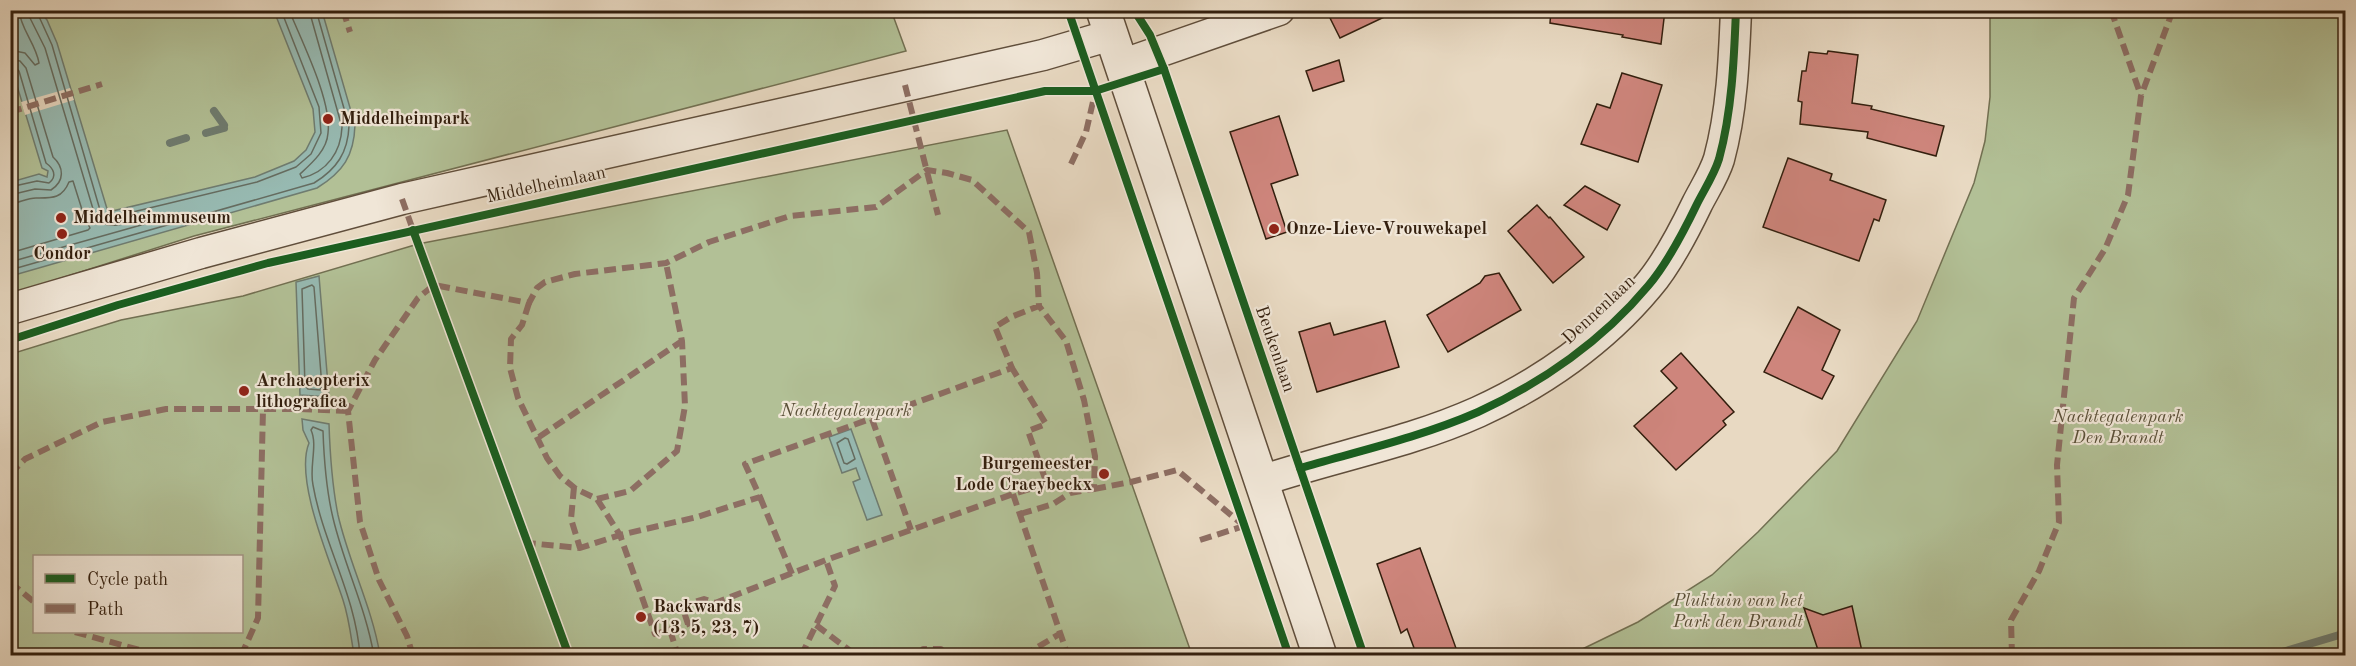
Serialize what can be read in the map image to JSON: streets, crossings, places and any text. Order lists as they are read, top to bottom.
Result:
{
  "streets": {
    "street": ["Middelheimlaan", "Dennenlaan"],
    "cycle path": ["Beukenlaan"]
  },
  "parks": ["Nachtegalenpark", "Nachtegalenpark Den Brandt", "Pluktuin van het Park den Brandt"],
  "places": [
    "Middelheimpark",
    "Middelheimmuseum",
    "Onze-Lieve-Vrouwekapel",
    "Condor",
    "Archaeopterix lithografica",
    "Burgemeester Lode Craeybeckx",
    "Backwards (13, 5, 23, 7)"
  ],
  "legend": ["Cycle path", "Path"]
}
